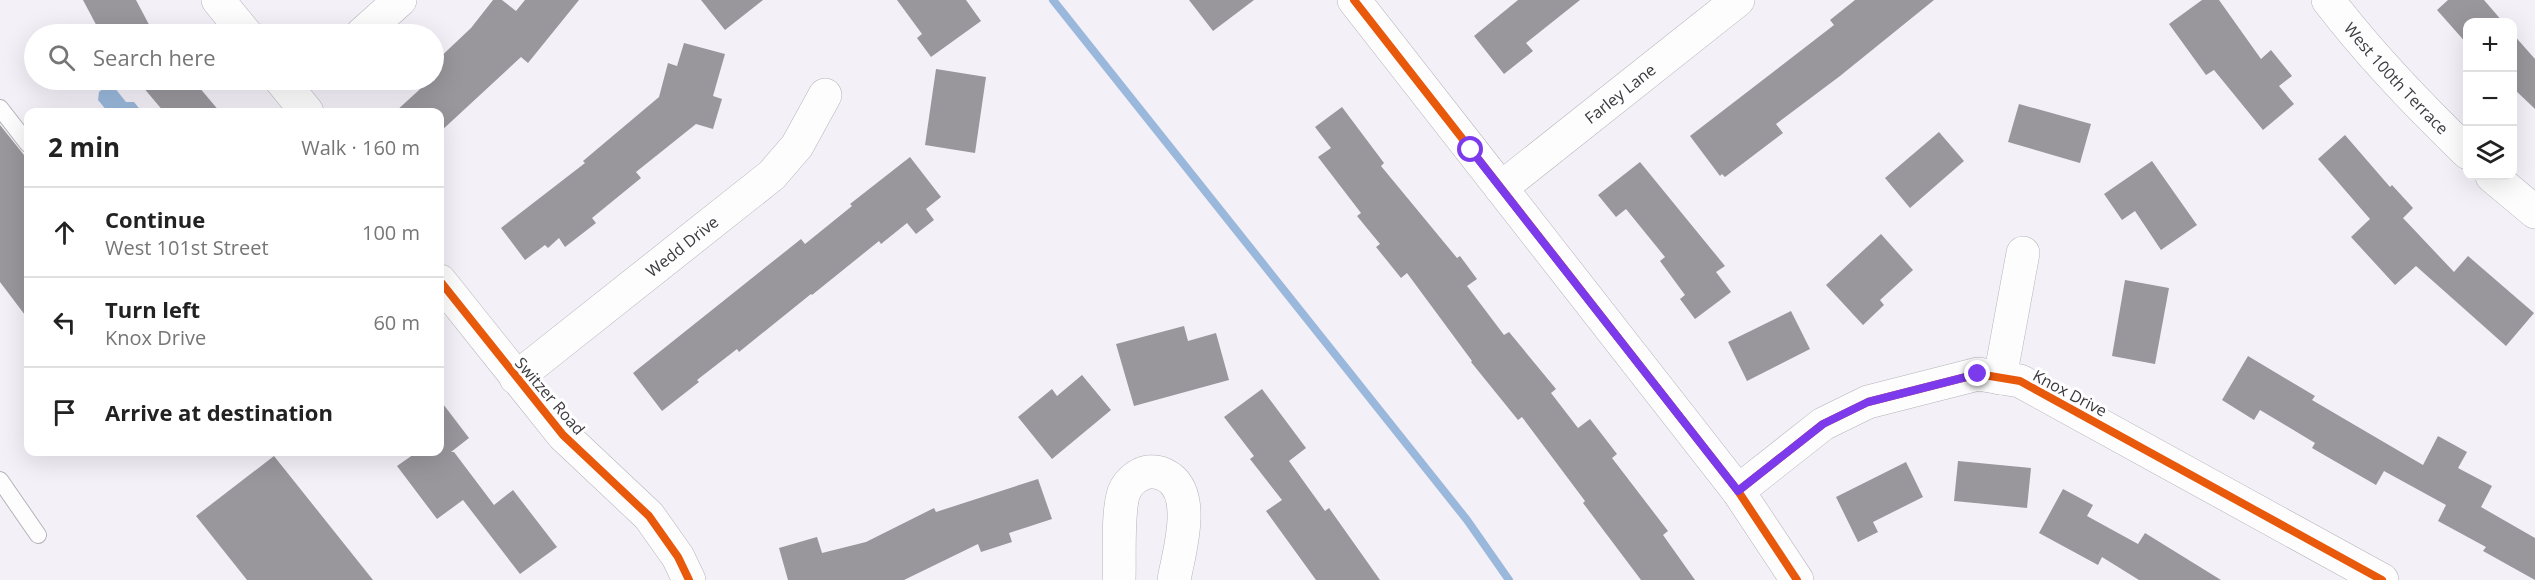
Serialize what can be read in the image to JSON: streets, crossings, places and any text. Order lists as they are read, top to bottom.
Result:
{
  "streets": {
    "street": [
      "West 100th Terrace",
      "Farley Lane",
      "Wedd Drive",
      "Knox Drive",
      "Switzer Road"
    ]
  },
  "crossings": [
    ["Wedd Drive", "Switzer Road"]
  ],
  "page": {
    "map_buttons": ["+", "−"],
    "search": "Search here",
    "heading": ["2 min", "Walk · 160 m"],
    "list": [
      ["Continue", "West 101st Street", "100 m"],
      ["Turn left", "Knox Drive", "60 m"],
      "Arrive at destination"
    ]
  }
}
